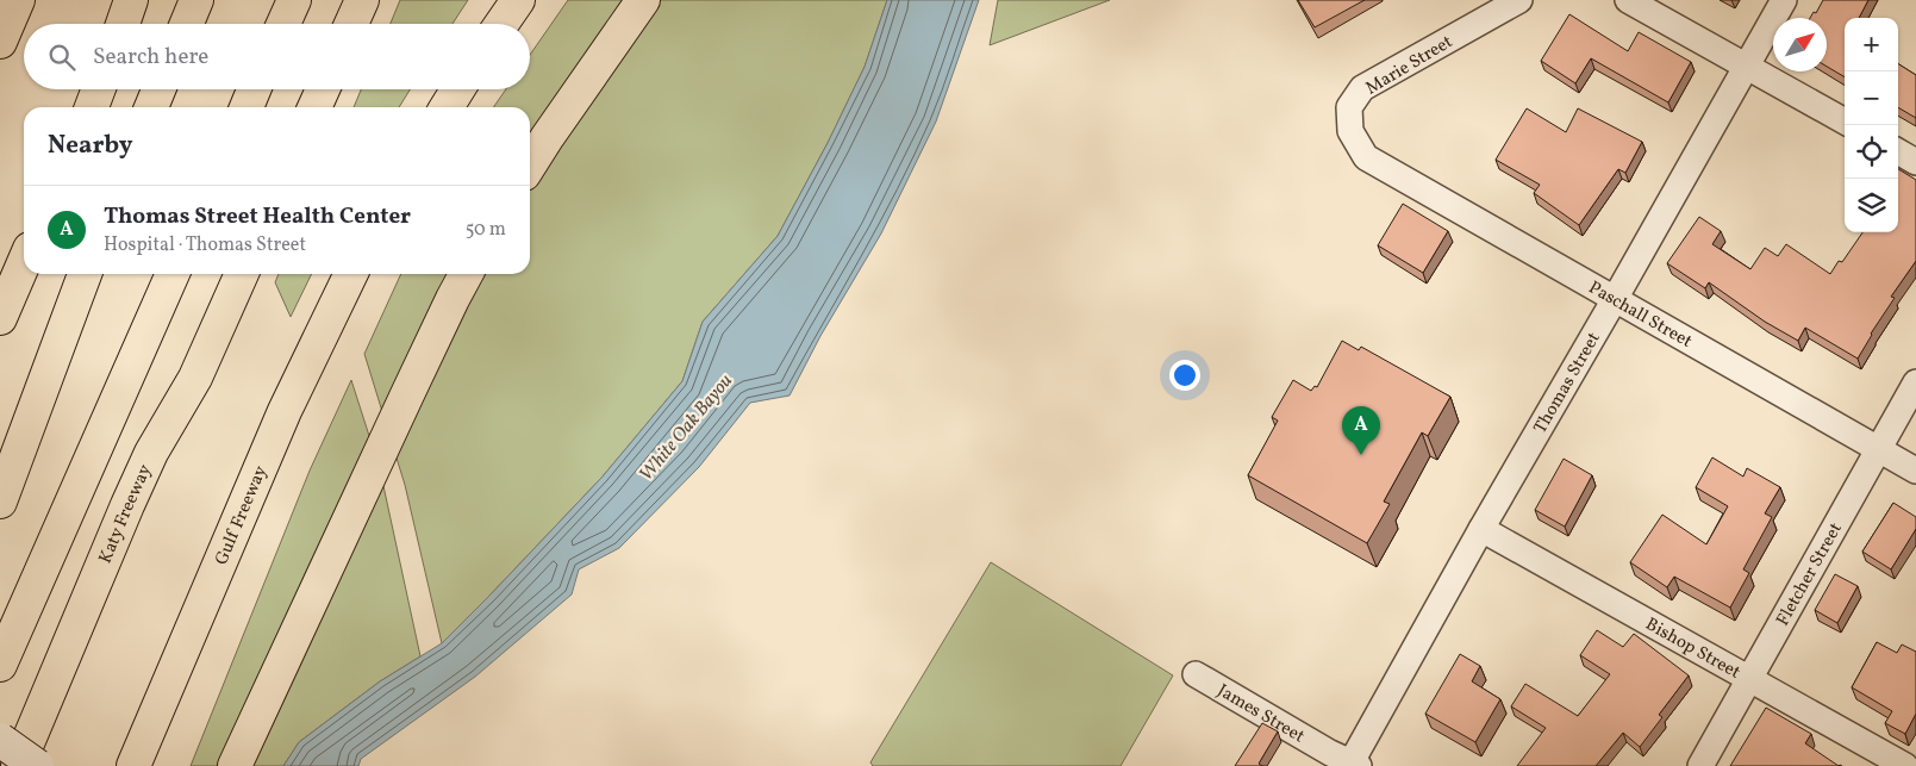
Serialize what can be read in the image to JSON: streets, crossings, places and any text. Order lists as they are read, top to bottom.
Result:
{
  "streets": {
    "highway": ["Katy Freeway", "Gulf Freeway"],
    "street": [
      "Marie Street",
      "Paschall Street",
      "Thomas Street",
      "Fletcher Street",
      "Bishop Street",
      "James Street"
    ]
  },
  "crossings": [
    ["Marie Street", "Paschall Street"],
    ["Paschall Street", "Thomas Street"],
    ["Paschall Street", "Fletcher Street"],
    ["Thomas Street", "Bishop Street"],
    ["Thomas Street", "James Street"],
    ["Fletcher Street", "Bishop Street"]
  ],
  "water": ["White Oak Bayou"],
  "north": "top right",
  "page": {
    "map_buttons": ["+", "−"],
    "search": "Search here",
    "heading": "Nearby",
    "list": [
      {
        "mark": "A",
        "name": "Thomas Street Health Center",
        "note": "Hospital · Thomas Street",
        "value": "50 m"
      }
    ],
    "pins": "A"
  }
}
